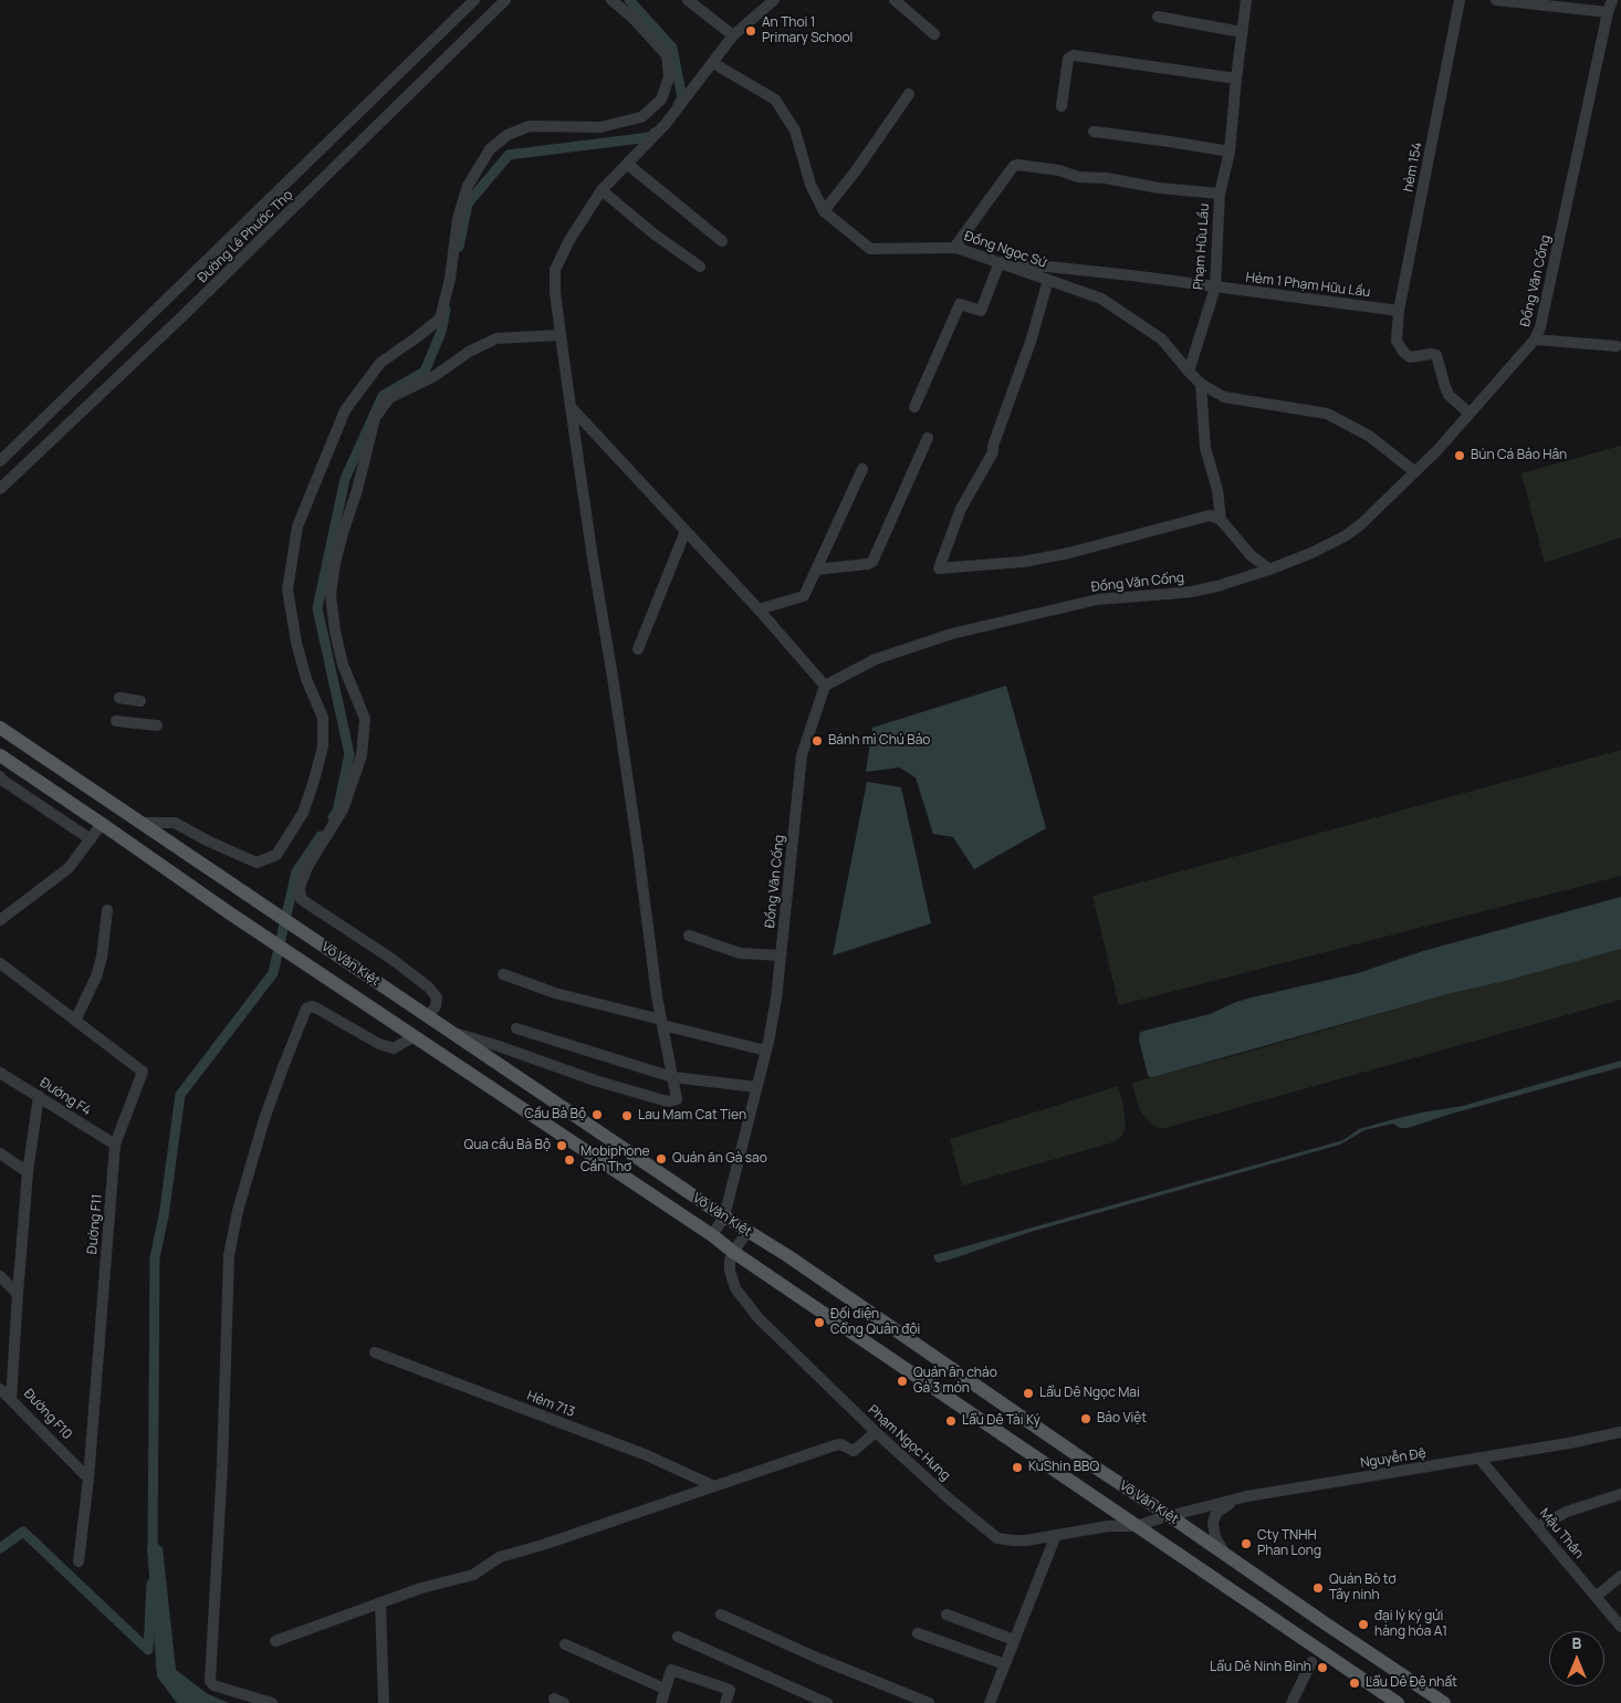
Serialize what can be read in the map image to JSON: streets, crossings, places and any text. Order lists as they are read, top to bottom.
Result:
{
  "streets": {
    "main road": ["Võ Văn Kiệt"],
    "street": [
      "hẻm 154",
      "Đường Lê Phước Thọ",
      "Phạm Hữu Lầu",
      "Đồng Ngọc Sứ",
      "Đồng Văn Cống",
      "Hẻm 1 Phạm Hữu Lầu",
      "Đường F4",
      "Đường F11",
      "Hẻm 713",
      "Đường F10",
      "Phạm Ngọc Hưng",
      "Nguyễn Đệ",
      "Mậu Thân"
    ]
  },
  "crossings": [
    ["hẻm 154", "Đồng Văn Cống"],
    ["hẻm 154", "Hẻm 1 Phạm Hữu Lầu"],
    ["Phạm Hữu Lầu", "Đồng Ngọc Sứ"],
    ["Phạm Hữu Lầu", "Hẻm 1 Phạm Hữu Lầu"],
    ["Đồng Ngọc Sứ", "Hẻm 1 Phạm Hữu Lầu"],
    ["Đồng Văn Cống", "Võ Văn Kiệt"],
    ["Võ Văn Kiệt", "Phạm Ngọc Hưng"],
    ["Võ Văn Kiệt", "Nguyễn Đệ"],
    ["Đường F4", "Đường F11"],
    ["Đường F4", "Đường F10"],
    ["Đường F11", "Đường F10"],
    ["Phạm Ngọc Hưng", "Nguyễn Đệ"],
    ["Nguyễn Đệ", "Mậu Thân"]
  ],
  "places": [
    "An Thoi 1 Primary School",
    "Bún Cá Bảo Hân",
    "Bánh mì Chú Bảo",
    "Cầu Bà Bộ",
    "Lau Mam Cat Tien",
    "Qua cầu Bà Bộ",
    "Quán ăn Gà sao",
    "Mobiphone Cần Thơ",
    "Đối diện Cổng Quân đội",
    "Quán ăn cháo Gà 3 món",
    "Lẩu Dê Ngọc Mai",
    "Bảo Việt",
    "Lẩu Dê Tài Ký",
    "KuShin BBQ",
    "Cty TNHH Phan Long",
    "Quán Bò tơ Tây ninh",
    "đại lý ký gửi hàng hóa A1",
    "Lẩu Dê Ninh Bình",
    "Lẩu Dê Đệ nhất"
  ],
  "north": "top"
}
